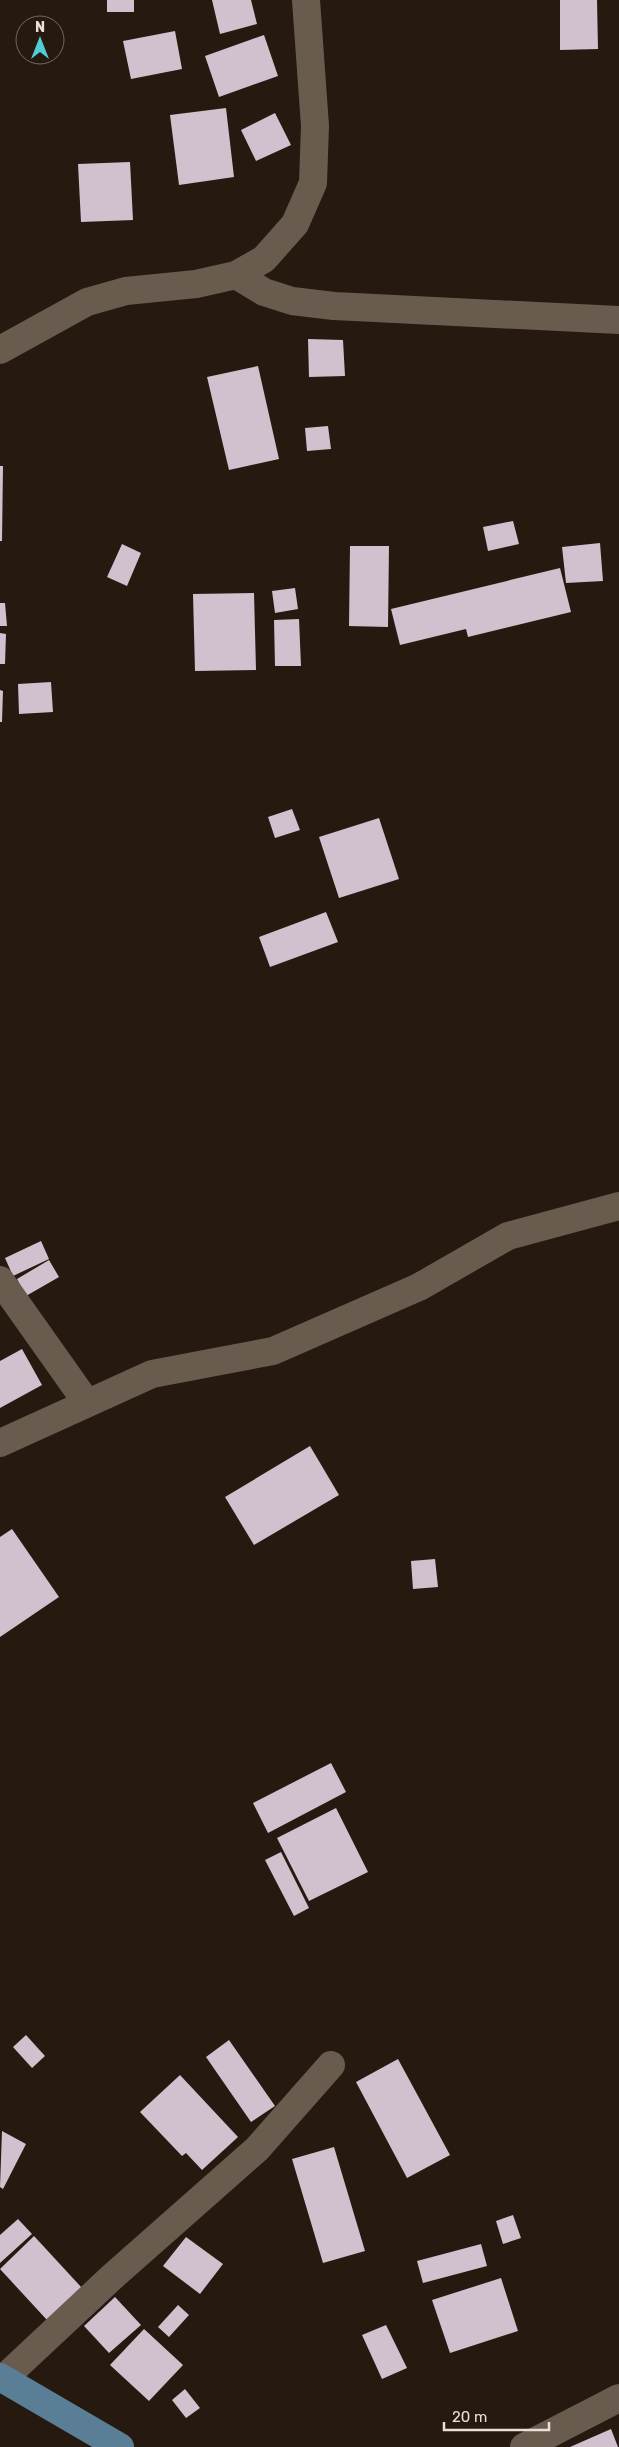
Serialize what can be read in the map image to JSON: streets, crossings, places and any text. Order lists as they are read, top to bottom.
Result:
{
  "scale_bar": "20 m",
  "north": "top"
}
